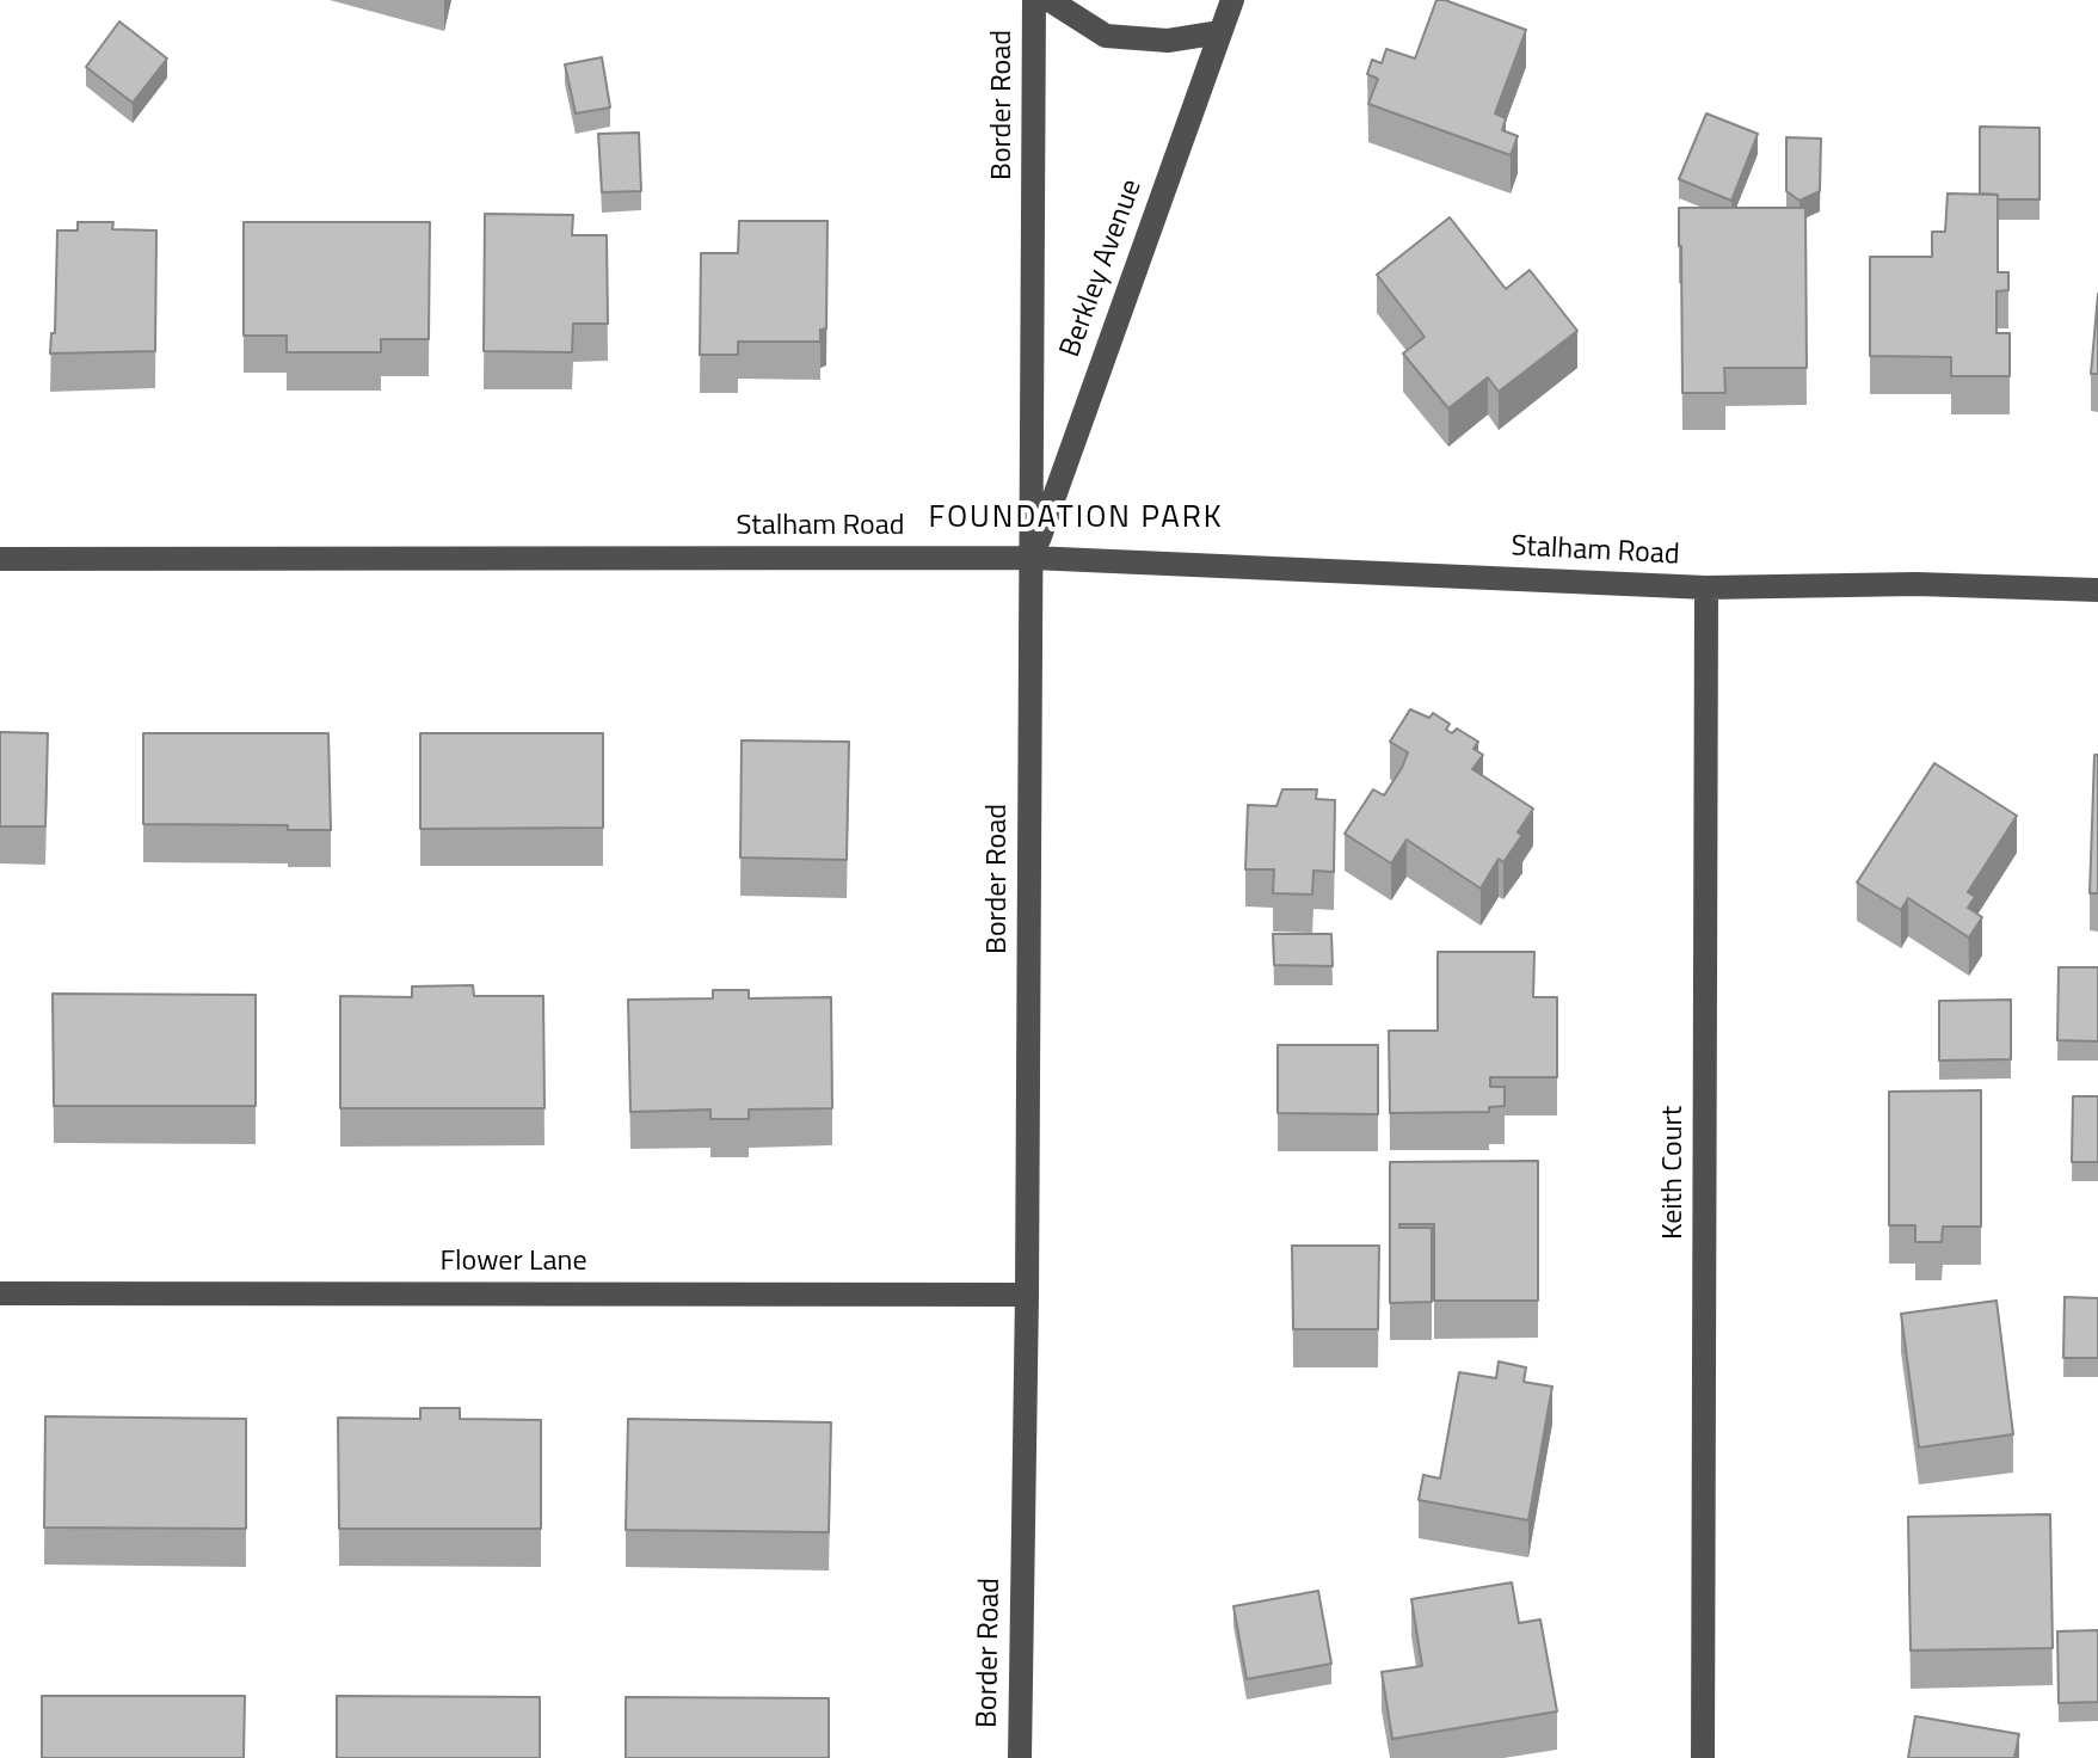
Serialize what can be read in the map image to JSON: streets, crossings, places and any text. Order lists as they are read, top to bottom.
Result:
{
  "streets": {
    "street": [
      "Border Road",
      "Berkley Avenue",
      "Stalham Road",
      "Keith Court",
      "Flower Lane"
    ]
  },
  "crossings": [
    ["Border Road", "Berkley Avenue"],
    ["Border Road", "Stalham Road"],
    ["Border Road", "Flower Lane"],
    ["Berkley Avenue", "Stalham Road"],
    ["Stalham Road", "Keith Court"]
  ],
  "districts": ["FOUNDATION PARK"]
}
